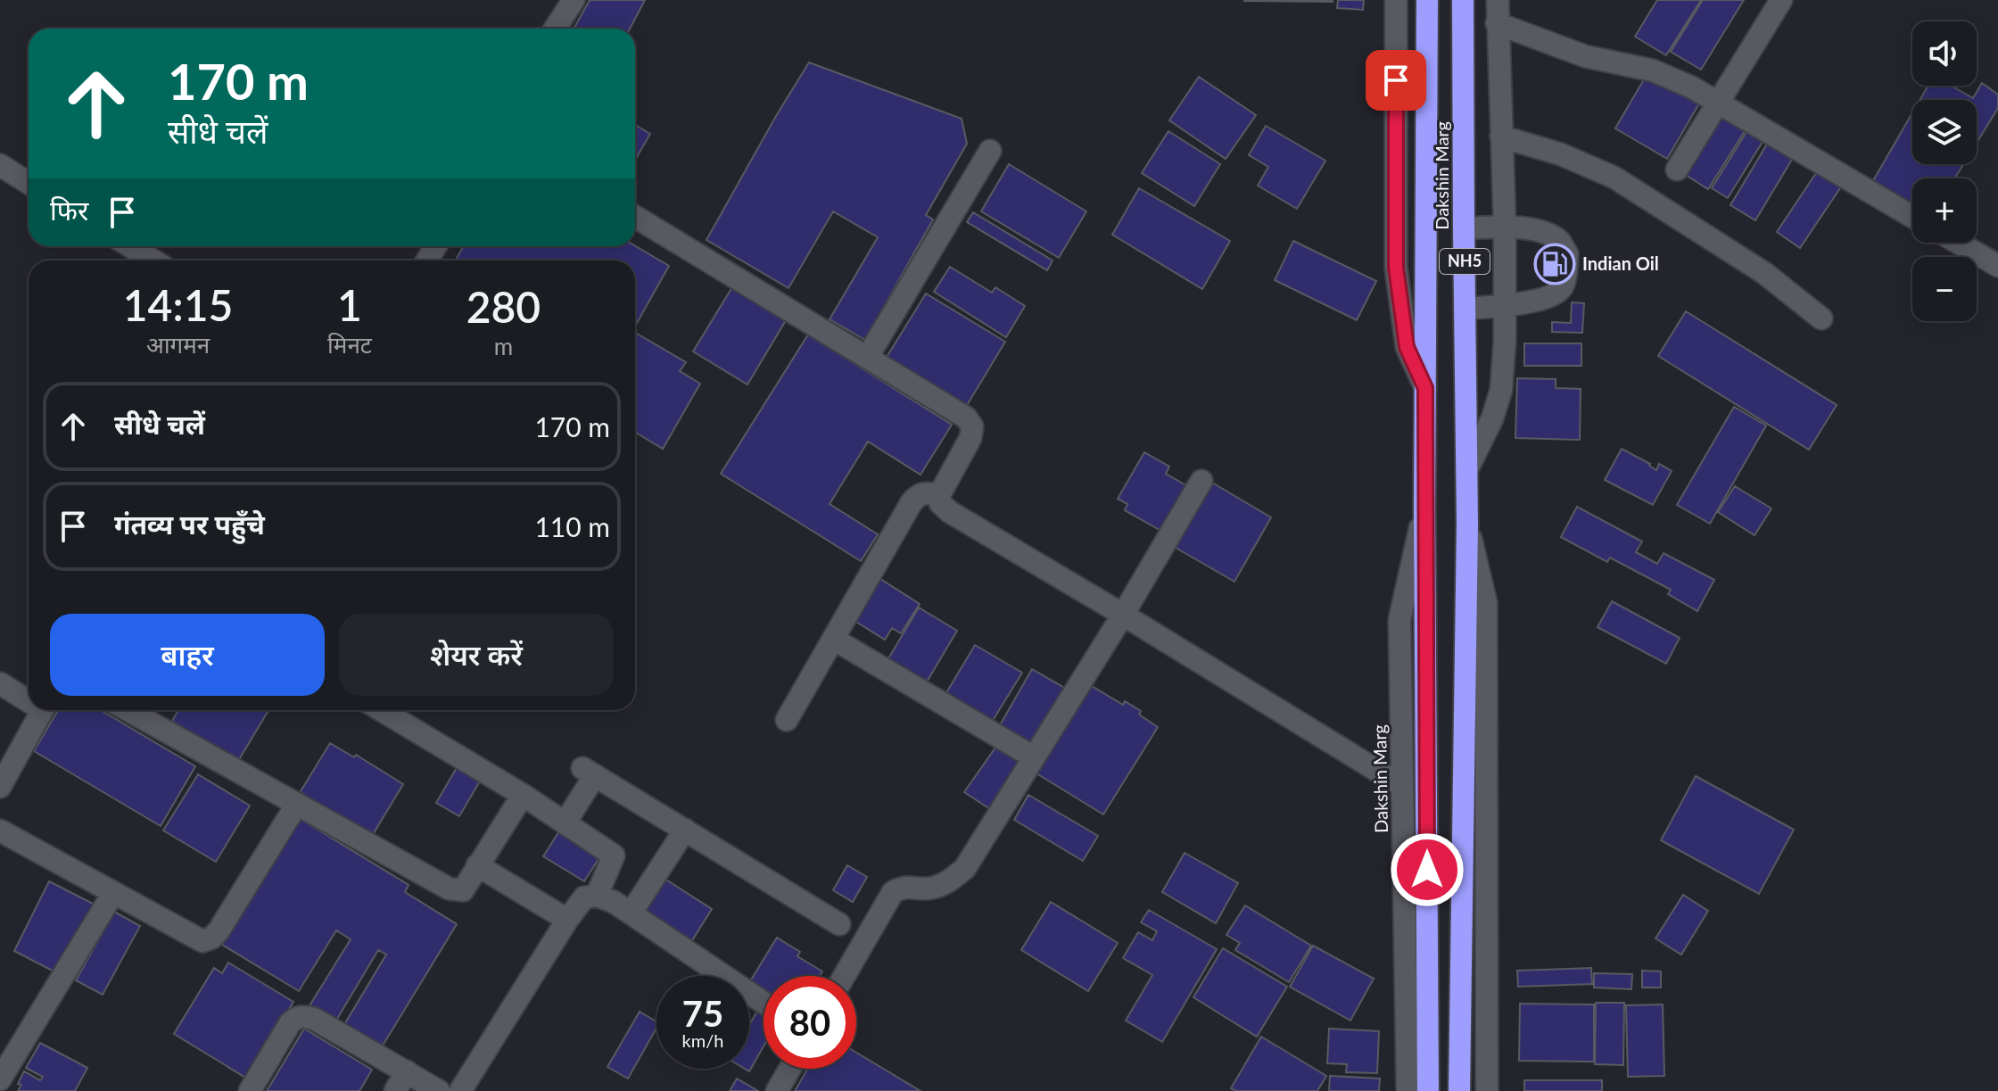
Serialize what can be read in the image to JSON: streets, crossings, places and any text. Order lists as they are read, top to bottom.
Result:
{
  "streets": {
    "highway": ["Dakshin Marg", "NH5"]
  },
  "places": {
    "fuel station": ["Indian Oil"]
  },
  "page": {
    "map_buttons": ["+", "−"],
    "turn": ["170 m", "सीधे चलें"],
    "then": "फिर",
    "eta": [
      "14:15",
      "आगमन",
      "1",
      "मिनट",
      "280",
      "m"
    ],
    "list": [
      {
        "name": "सीधे चलें",
        "value": "170 m"
      },
      {
        "name": "गंतव्य पर पहुँचे",
        "value": "110 m"
      }
    ],
    "buttons": ["बाहर", "शेयर करें"],
    "speed": "75 km/h",
    "limit": "80"
  }
}
